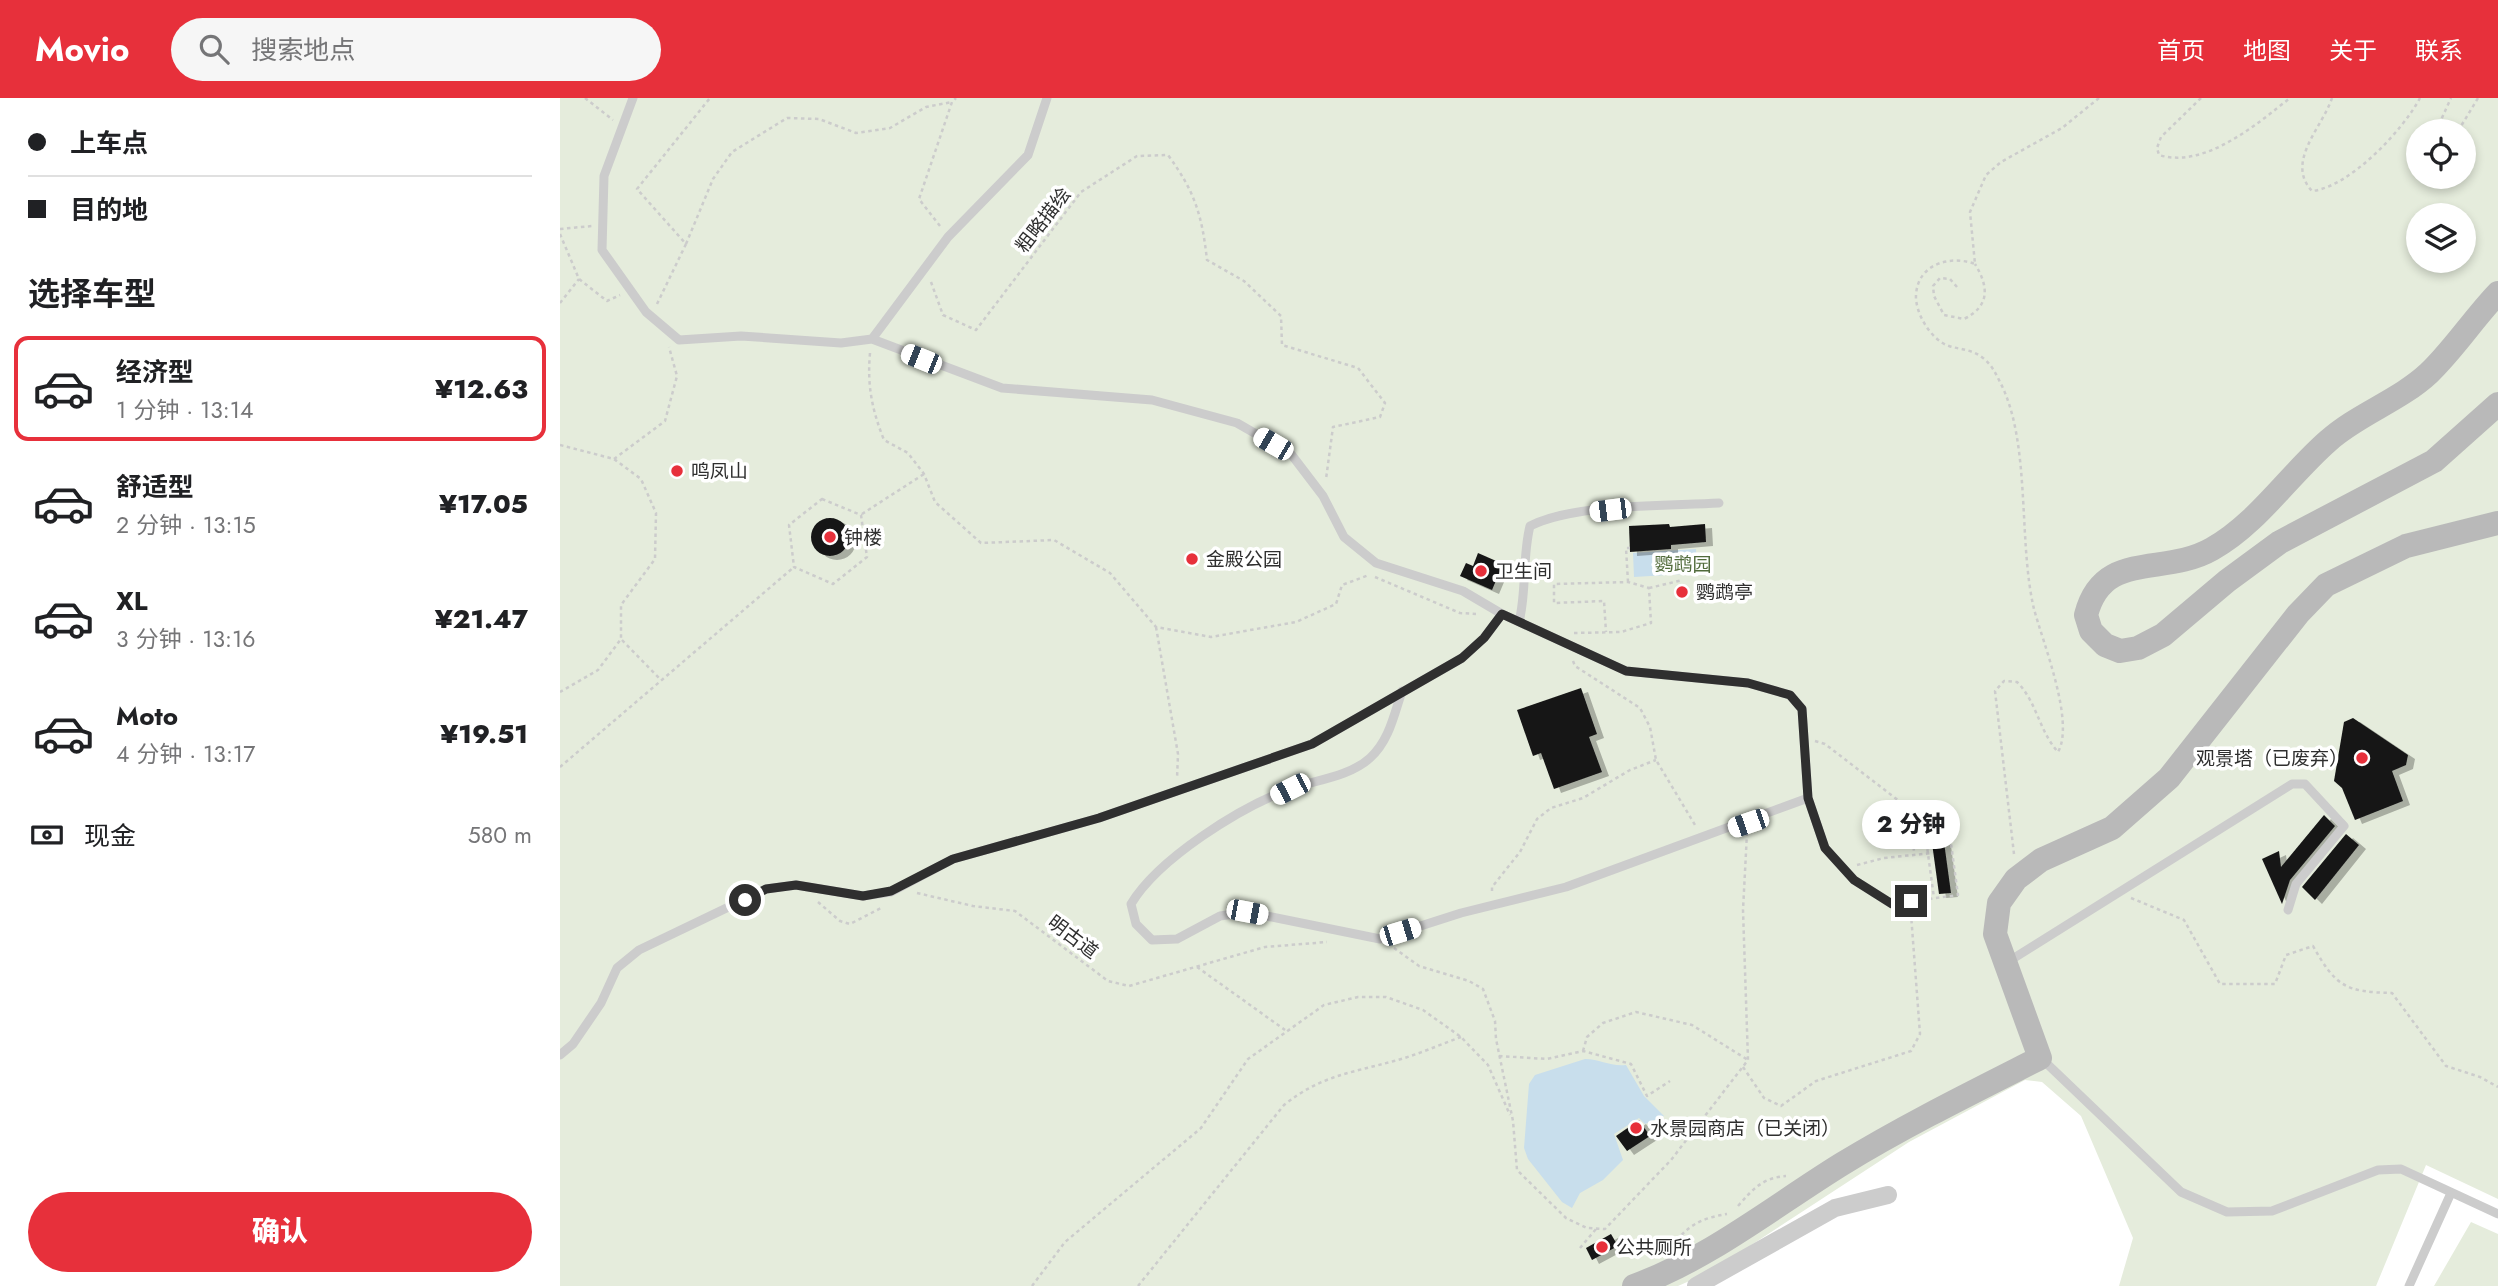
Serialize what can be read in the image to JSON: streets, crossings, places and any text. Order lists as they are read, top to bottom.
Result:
{
  "streets": {
    "path": ["粗略描绘", "明古道"]
  },
  "parks": ["鹦鹉园"],
  "places": [
    "鸣凤山",
    "钟楼",
    "金殿公园",
    "卫生间",
    "鹦鹉亭",
    "观景塔（已废弃）",
    "水景园商店（已关闭）",
    "公共厕所"
  ],
  "page": {
    "header": "Movio",
    "search": "搜索地点",
    "nav": [
      "首页",
      "地图",
      "关于",
      "联系"
    ],
    "banner": ["上车点", "目的地"],
    "heading": "选择车型",
    "list": [
      {
        "name": "经济型",
        "note": "1 分钟 · 13:14",
        "value": "¥12.63"
      },
      {
        "name": "舒适型",
        "note": "2 分钟 · 13:15",
        "value": "¥17.05"
      },
      {
        "name": "XL",
        "note": "3 分钟 · 13:16",
        "value": "¥21.47"
      },
      {
        "name": "Moto",
        "note": "4 分钟 · 13:17",
        "value": "¥19.51"
      }
    ],
    "pay": ["现金", "580 m"],
    "bubble": "2 分钟",
    "buttons": "确认"
  }
}
